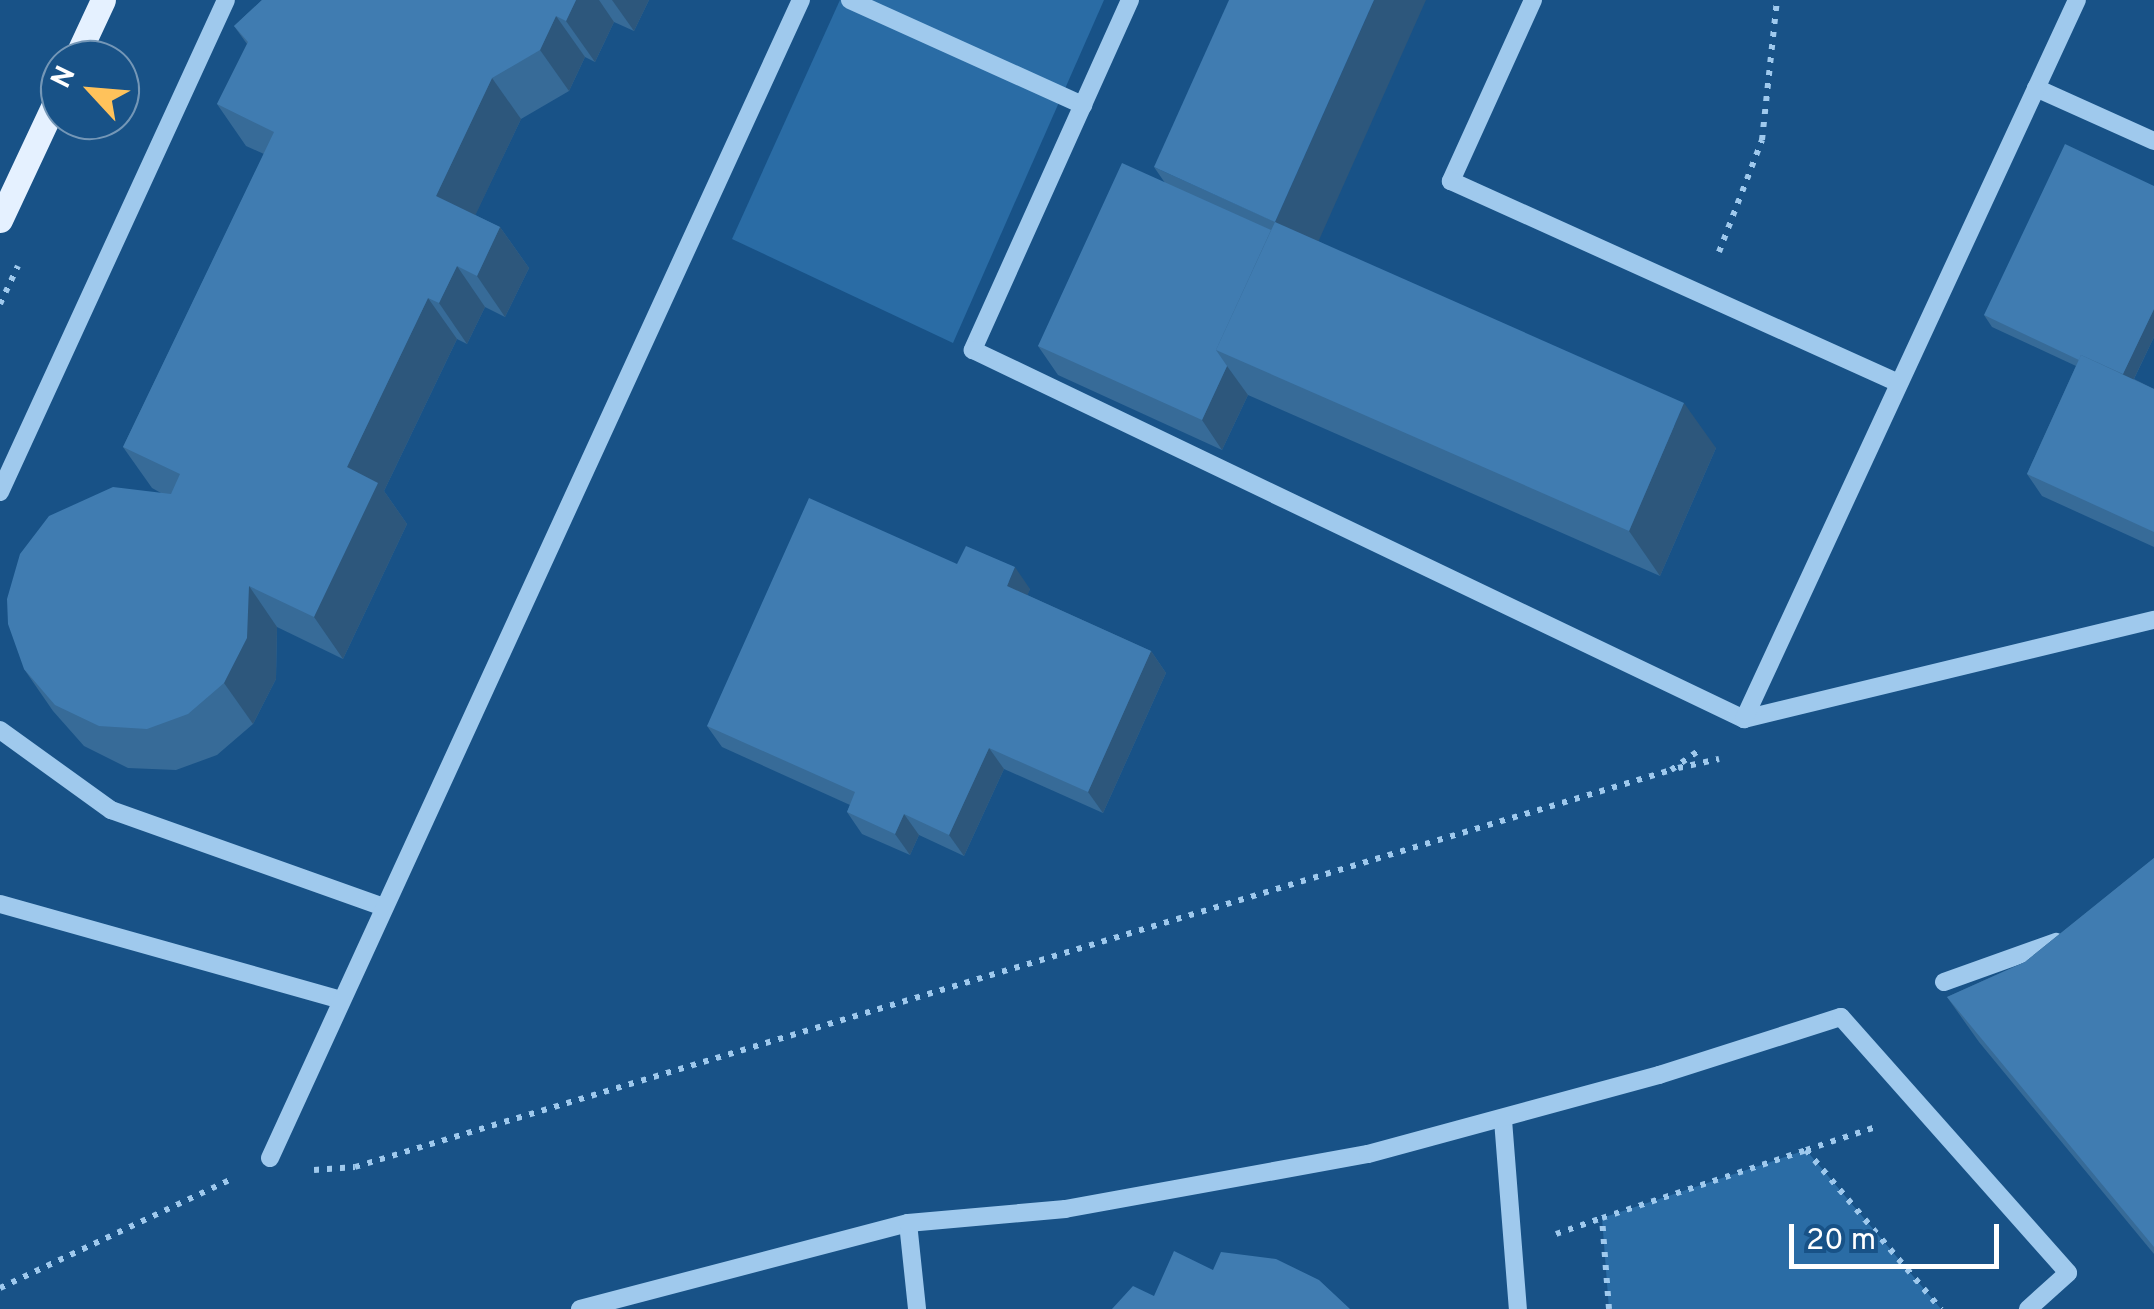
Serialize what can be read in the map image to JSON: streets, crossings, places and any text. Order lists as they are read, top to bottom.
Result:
{
  "scale_bar": "20 m",
  "north": "top left"
}
